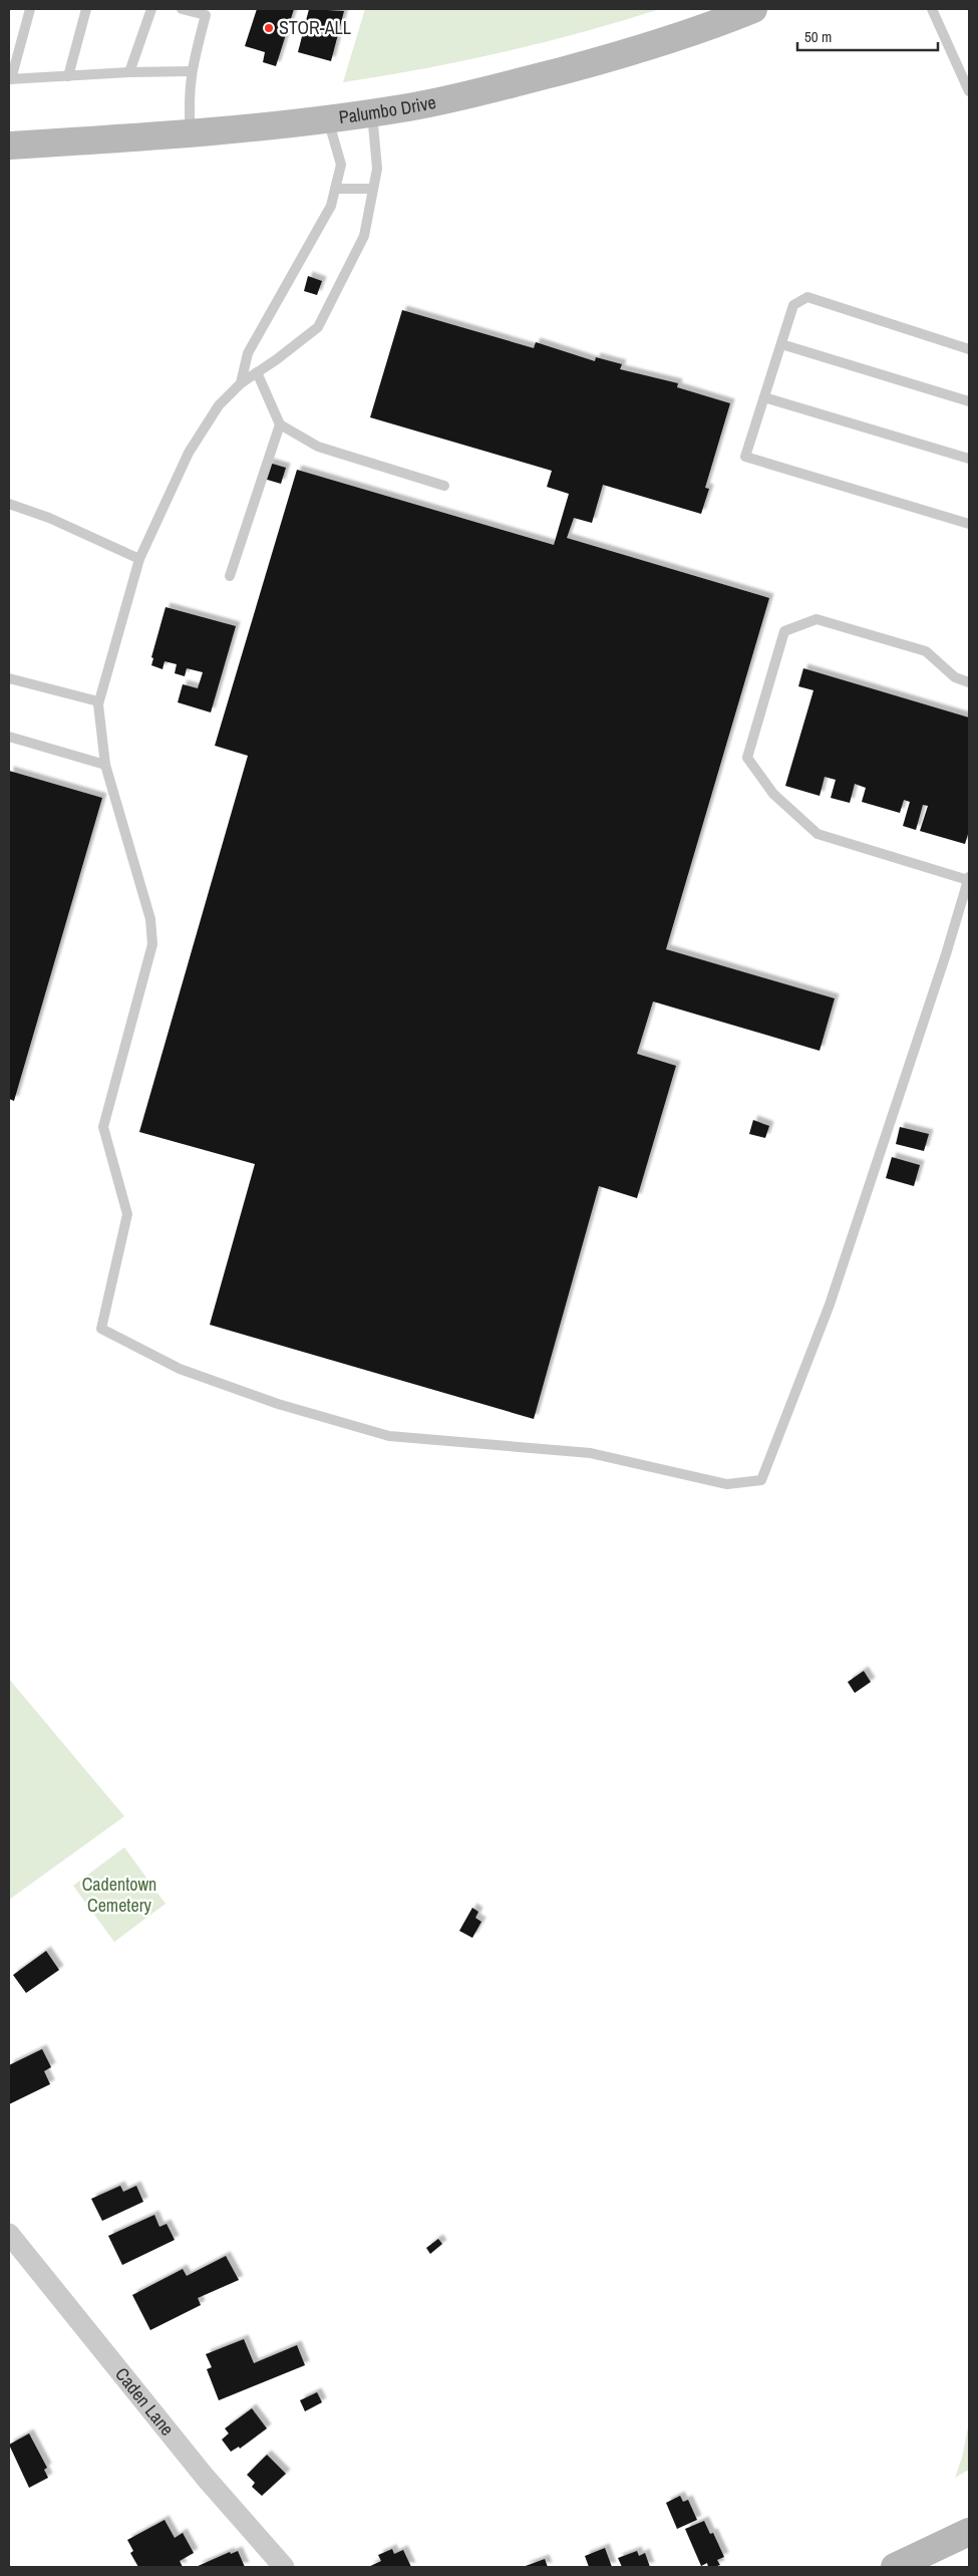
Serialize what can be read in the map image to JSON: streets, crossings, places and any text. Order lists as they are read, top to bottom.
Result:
{
  "streets": {
    "street": ["Palumbo Drive", "Caden Lane"]
  },
  "parks": ["Cadentown Cemetery"],
  "places": ["STOR-ALL"],
  "scale_bar": "50 m"
}
